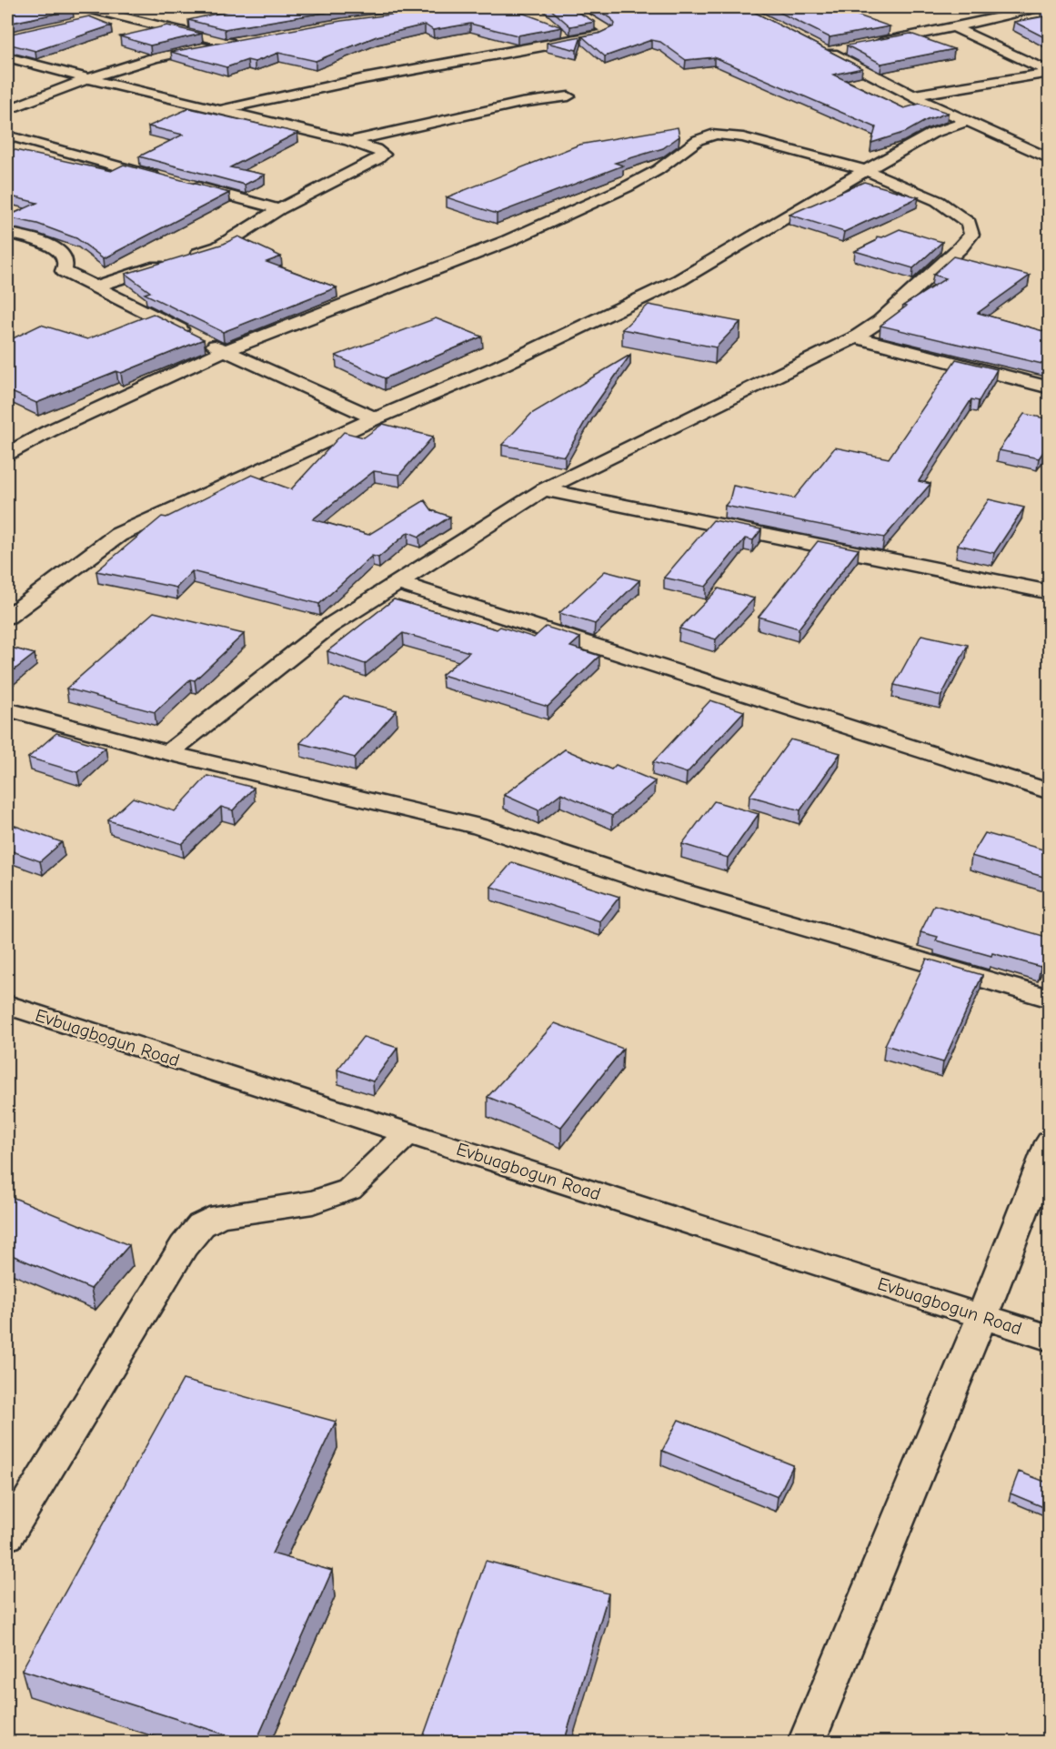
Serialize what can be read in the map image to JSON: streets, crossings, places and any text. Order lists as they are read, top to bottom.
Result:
{
  "streets": {
    "street": ["Evbuagbogun Road"]
  }
}
